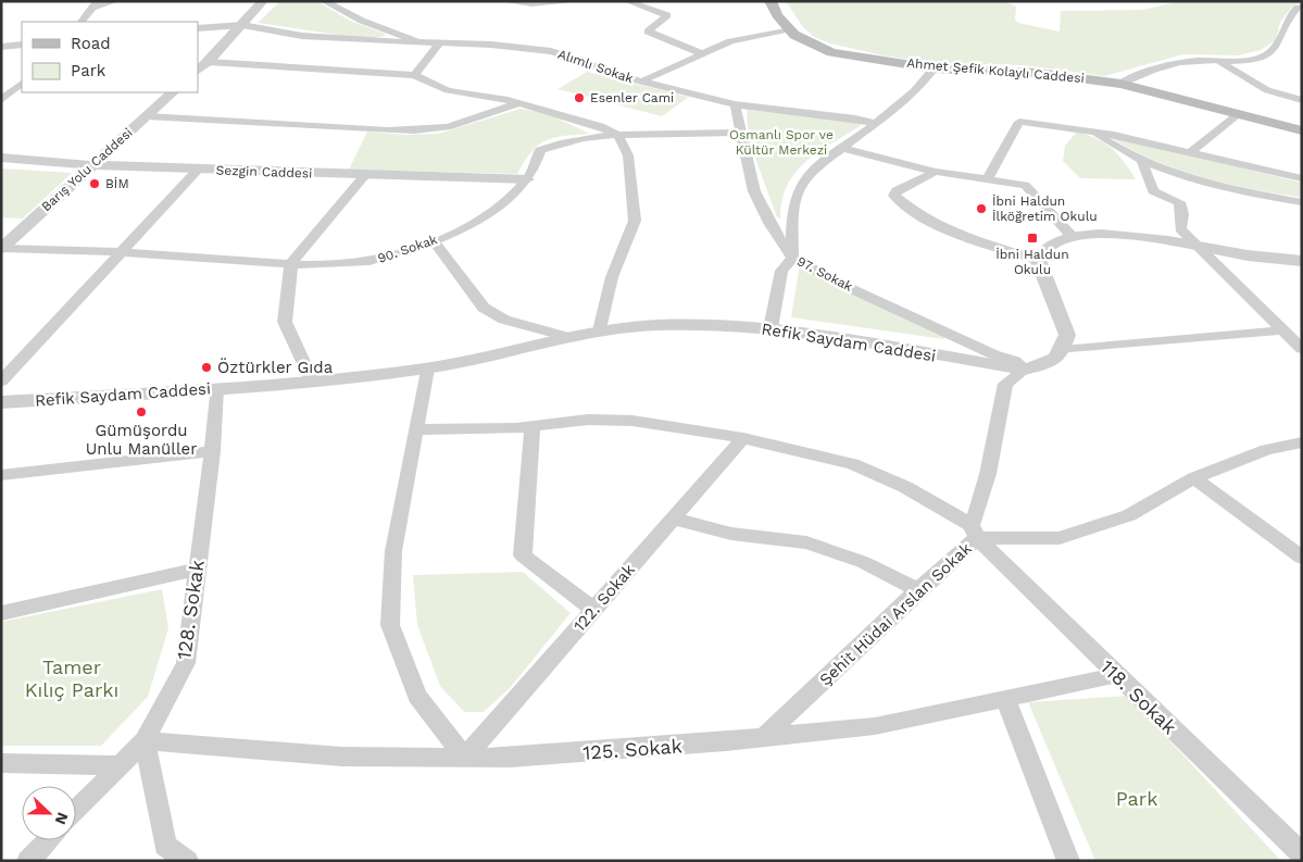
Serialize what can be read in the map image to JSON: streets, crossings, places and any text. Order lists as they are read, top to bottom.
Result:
{
  "streets": {
    "main road": ["Ahmet Şefik Kolaylı Caddesi"],
    "street": [
      "Alımlı Sokak",
      "Barış Yolu Caddesi",
      "Sezgin Caddesi",
      "90. Sokak",
      "97. Sokak",
      "Refik Saydam Caddesi",
      "122. Sokak",
      "128. Sokak",
      "Şehit Hüdai Arslan Sokak",
      "118. Sokak",
      "125. Sokak"
    ]
  },
  "crossings": [
    ["Alımlı Sokak", "97. Sokak"],
    ["Ahmet Şefik Kolaylı Caddesi", "97. Sokak"],
    ["Barış Yolu Caddesi", "Sezgin Caddesi"],
    ["Barış Yolu Caddesi", "90. Sokak"],
    ["Sezgin Caddesi", "90. Sokak"],
    ["97. Sokak", "Refik Saydam Caddesi"],
    ["Refik Saydam Caddesi", "128. Sokak"],
    ["122. Sokak", "Şehit Hüdai Arslan Sokak"],
    ["122. Sokak", "125. Sokak"],
    ["128. Sokak", "125. Sokak"],
    ["Şehit Hüdai Arslan Sokak", "118. Sokak"],
    ["Şehit Hüdai Arslan Sokak", "125. Sokak"],
    ["118. Sokak", "125. Sokak"]
  ],
  "parks": ["Osmanlı Spor ve Kültür Merkezi", "Tamer Kılıç Parkı", "Park"],
  "places": {
    "other": [
      "Esenler Cami",
      "BİM",
      "İbni Haldun İlköğretim Okulu",
      "Öztürkler Gıda",
      "Gümüşordu Unlu Manüller"
    ],
    "transit": ["İbni Haldun Okulu"]
  },
  "legend": ["Road", "Park"],
  "north": "right"
}
